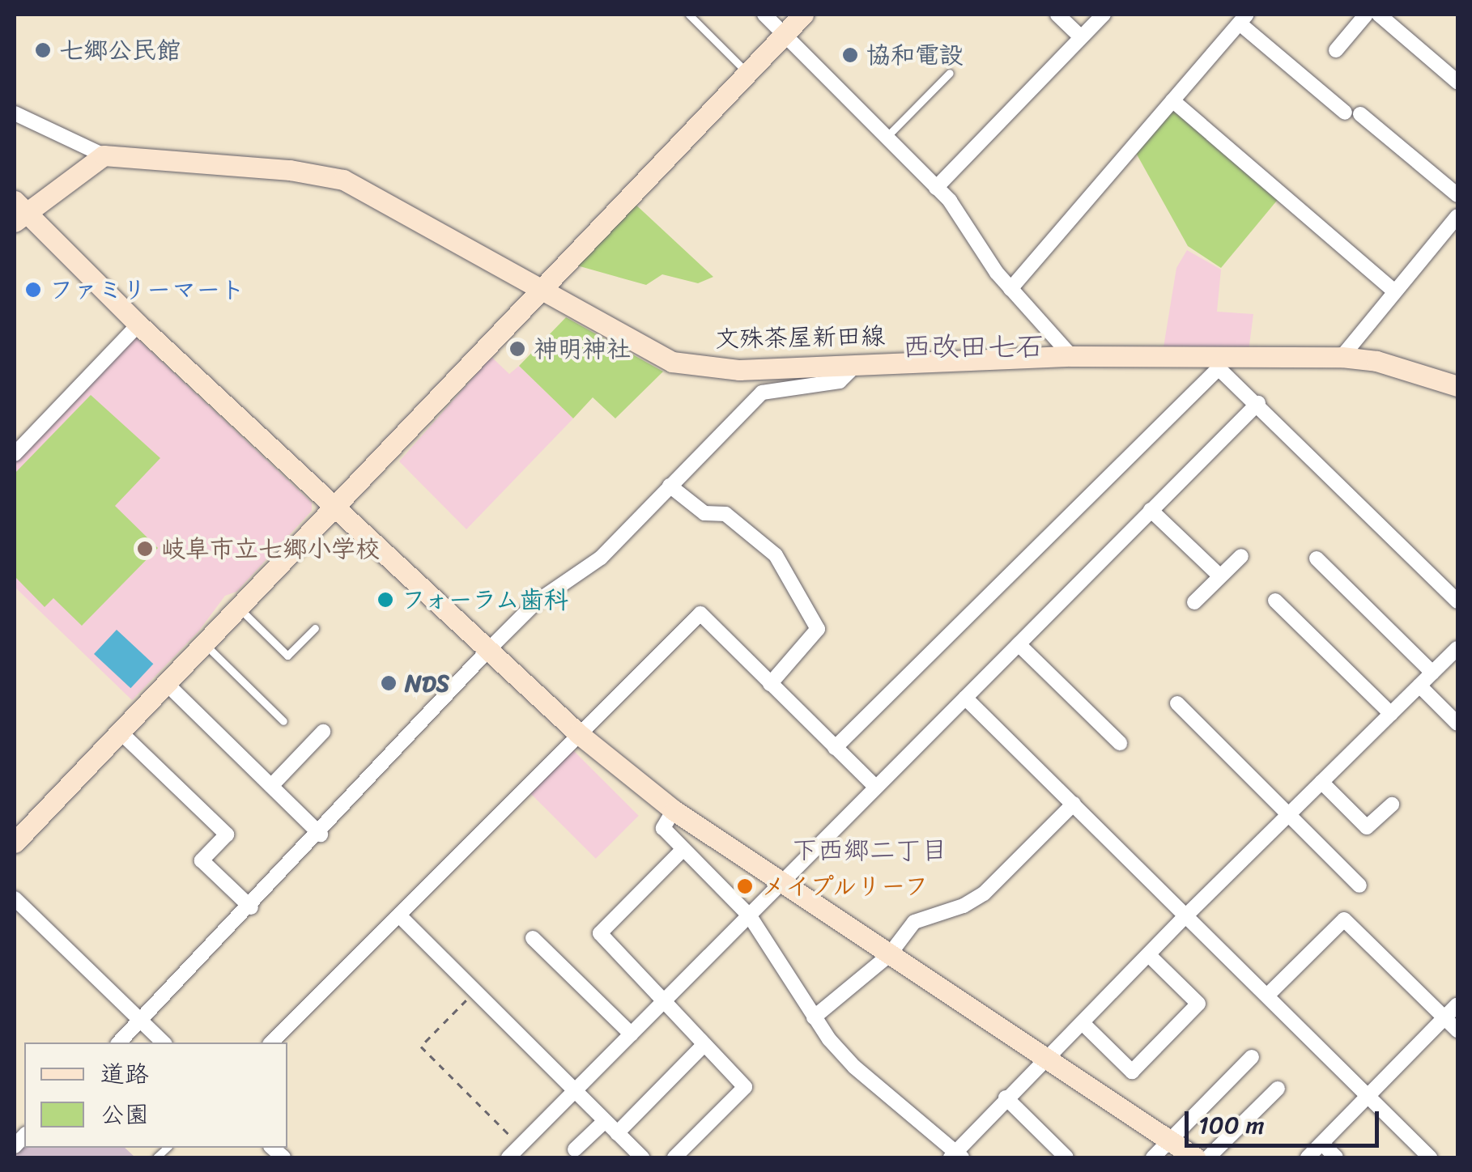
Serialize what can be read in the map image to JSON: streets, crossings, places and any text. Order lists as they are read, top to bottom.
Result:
{
  "streets": {
    "street": ["文殊茶屋新田線"]
  },
  "districts": ["西改田七石", "下西郷二丁目"],
  "places": [
    "七郷公民館",
    "協和電設",
    "ファミリーマート",
    "神明神社",
    "岐阜市立七郷小学校",
    "フォーラム歯科",
    "NDS",
    "メイプルリーフ"
  ],
  "legend": ["道路", "公園"],
  "scale_bar": "100 m"
}
